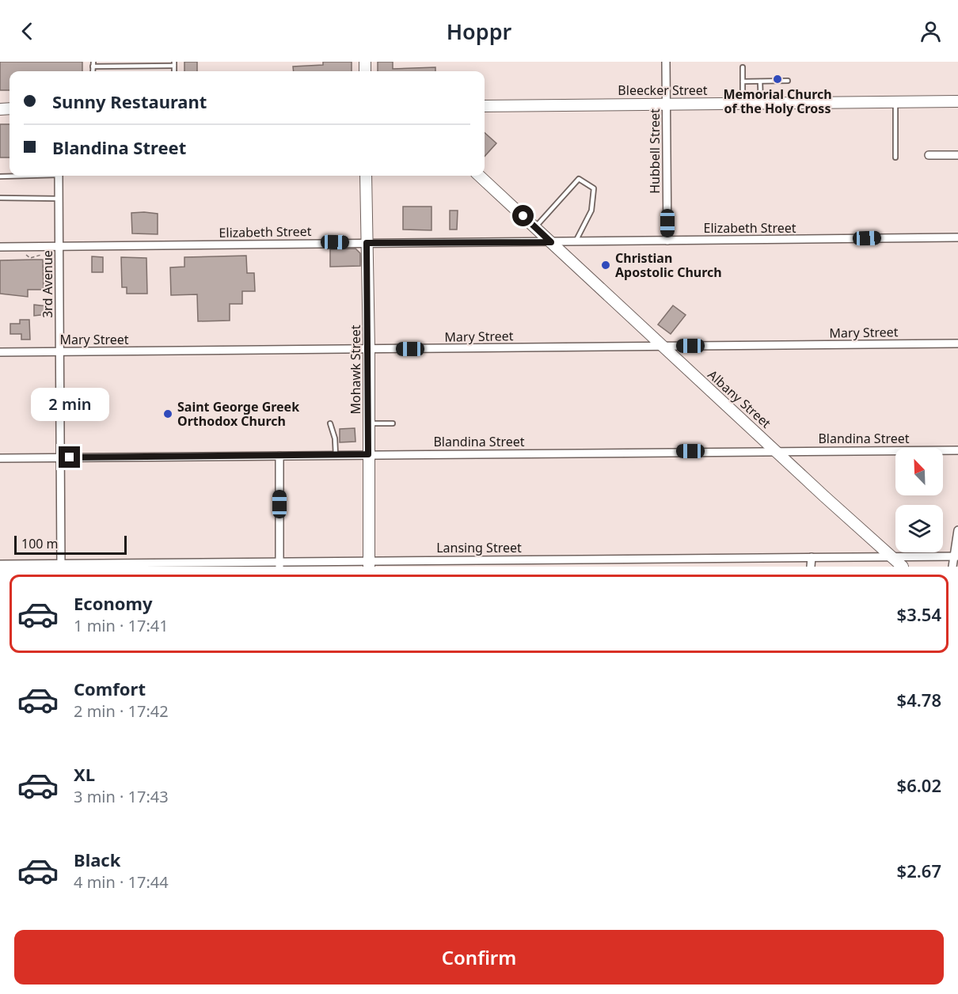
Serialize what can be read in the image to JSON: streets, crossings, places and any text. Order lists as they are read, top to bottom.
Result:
{
  "streets": {
    "street": [
      "Bleecker Street",
      "Hubbell Street",
      "Elizabeth Street",
      "3rd Avenue",
      "Mary Street",
      "Mohawk Street",
      "Albany Street",
      "Blandina Street",
      "Lansing Street"
    ]
  },
  "crossings": [
    ["Bleecker Street", "Hubbell Street"],
    ["Hubbell Street", "Elizabeth Street"],
    ["Elizabeth Street", "3rd Avenue"],
    ["Elizabeth Street", "Mohawk Street"],
    ["Elizabeth Street", "Albany Street"],
    ["3rd Avenue", "Mary Street"],
    ["3rd Avenue", "Blandina Street"],
    ["3rd Avenue", "Lansing Street"],
    ["Mary Street", "Mohawk Street"],
    ["Mary Street", "Albany Street"],
    ["Mohawk Street", "Blandina Street"],
    ["Mohawk Street", "Lansing Street"],
    ["Albany Street", "Blandina Street"],
    ["Albany Street", "Lansing Street"]
  ],
  "places": ["Memorial Church of the Holy Cross", "Christian Apostolic Church", "Saint George Greek Orthodox Church"],
  "scale_bar": "100 m",
  "north": "top left",
  "page": {
    "header": "Hoppr",
    "banner": ["Sunny Restaurant", "Blandina Street"],
    "bubble": "2 min",
    "scale": "100 m",
    "list": [
      {
        "name": "Economy",
        "note": "1 min · 17:41",
        "value": "$3.54"
      },
      {
        "name": "Comfort",
        "note": "2 min · 17:42",
        "value": "$4.78"
      },
      {
        "name": "XL",
        "note": "3 min · 17:43",
        "value": "$6.02"
      },
      {
        "name": "Black",
        "note": "4 min · 17:44",
        "value": "$2.67"
      }
    ],
    "buttons": "Confirm"
  }
}
